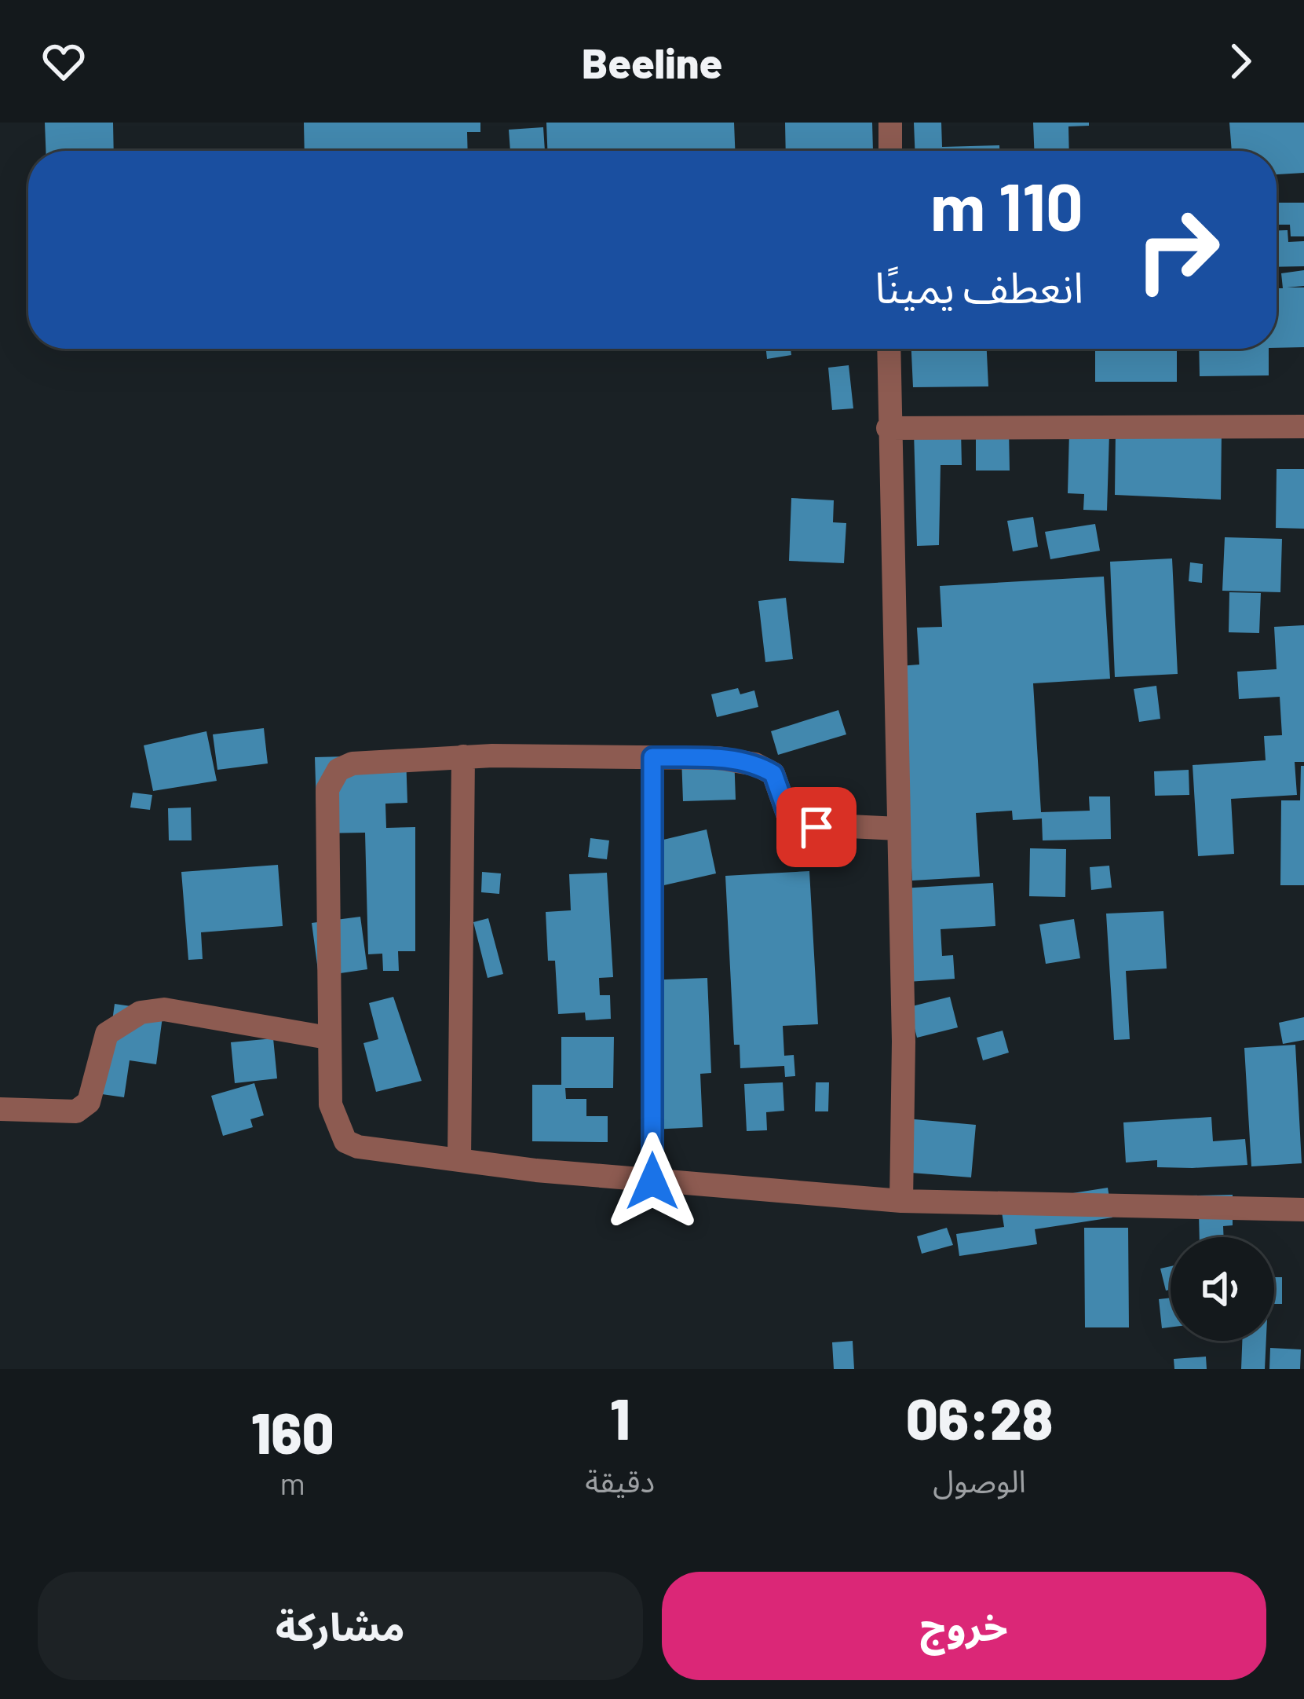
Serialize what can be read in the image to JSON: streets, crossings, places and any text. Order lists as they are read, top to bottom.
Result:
{
  "page": {
    "header": "Beeline",
    "turn": ["110 m", "انعطف يمينًا"],
    "eta": [
      "06:28",
      "الوصول",
      "1",
      "دقيقة",
      "160",
      "m"
    ],
    "buttons": ["خروج", "مشاركة"]
  }
}
